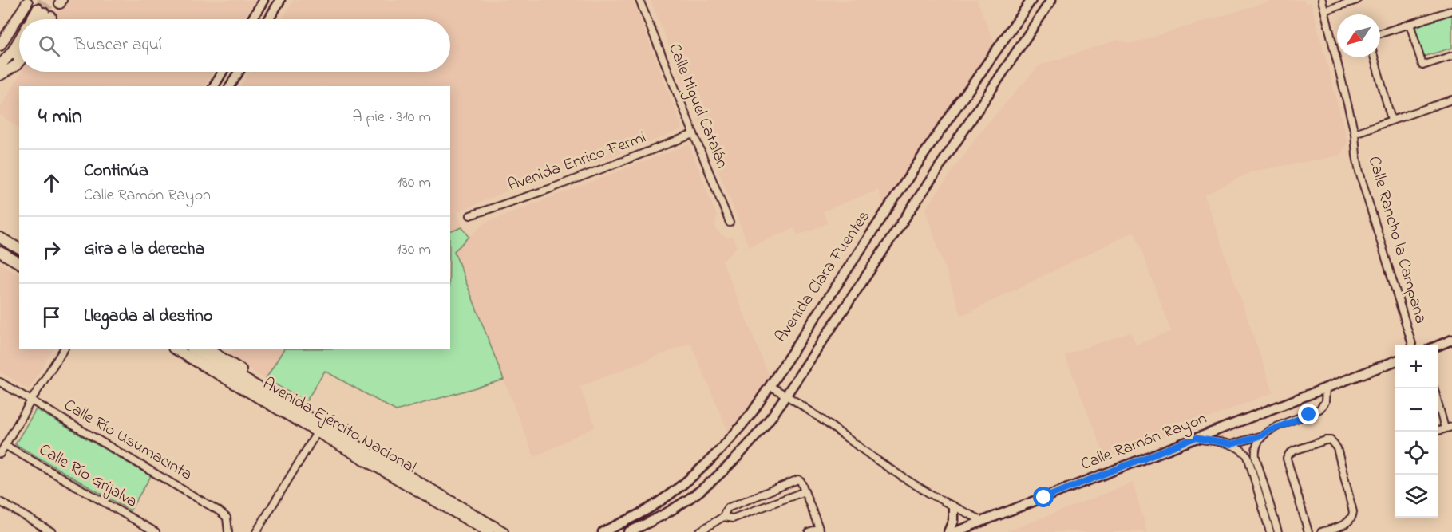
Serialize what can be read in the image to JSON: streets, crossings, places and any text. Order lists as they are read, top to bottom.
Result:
{
  "streets": {
    "main road": ["Avenida Ejército Nacional"],
    "street": [
      "Calle Miguel Catalán",
      "Avenida Enrico Fermi",
      "Calle Rancho la Campana",
      "Avenida Clara Fuentes",
      "Calle Río Usumacinta",
      "Calle Ramón Rayon",
      "Calle Río Grijalva"
    ]
  },
  "crossings": [
    ["Calle Miguel Catalán", "Avenida Enrico Fermi"]
  ],
  "north": "bottom left",
  "page": {
    "search": "Buscar aquí",
    "heading": ["4 min", "A pie · 310 m"],
    "list": [
      ["Continúa", "Calle Ramón Rayon", "180 m"],
      ["Gira a la derecha", "130 m"],
      "Llegada al destino"
    ],
    "map_buttons": ["+", "−"]
  }
}
